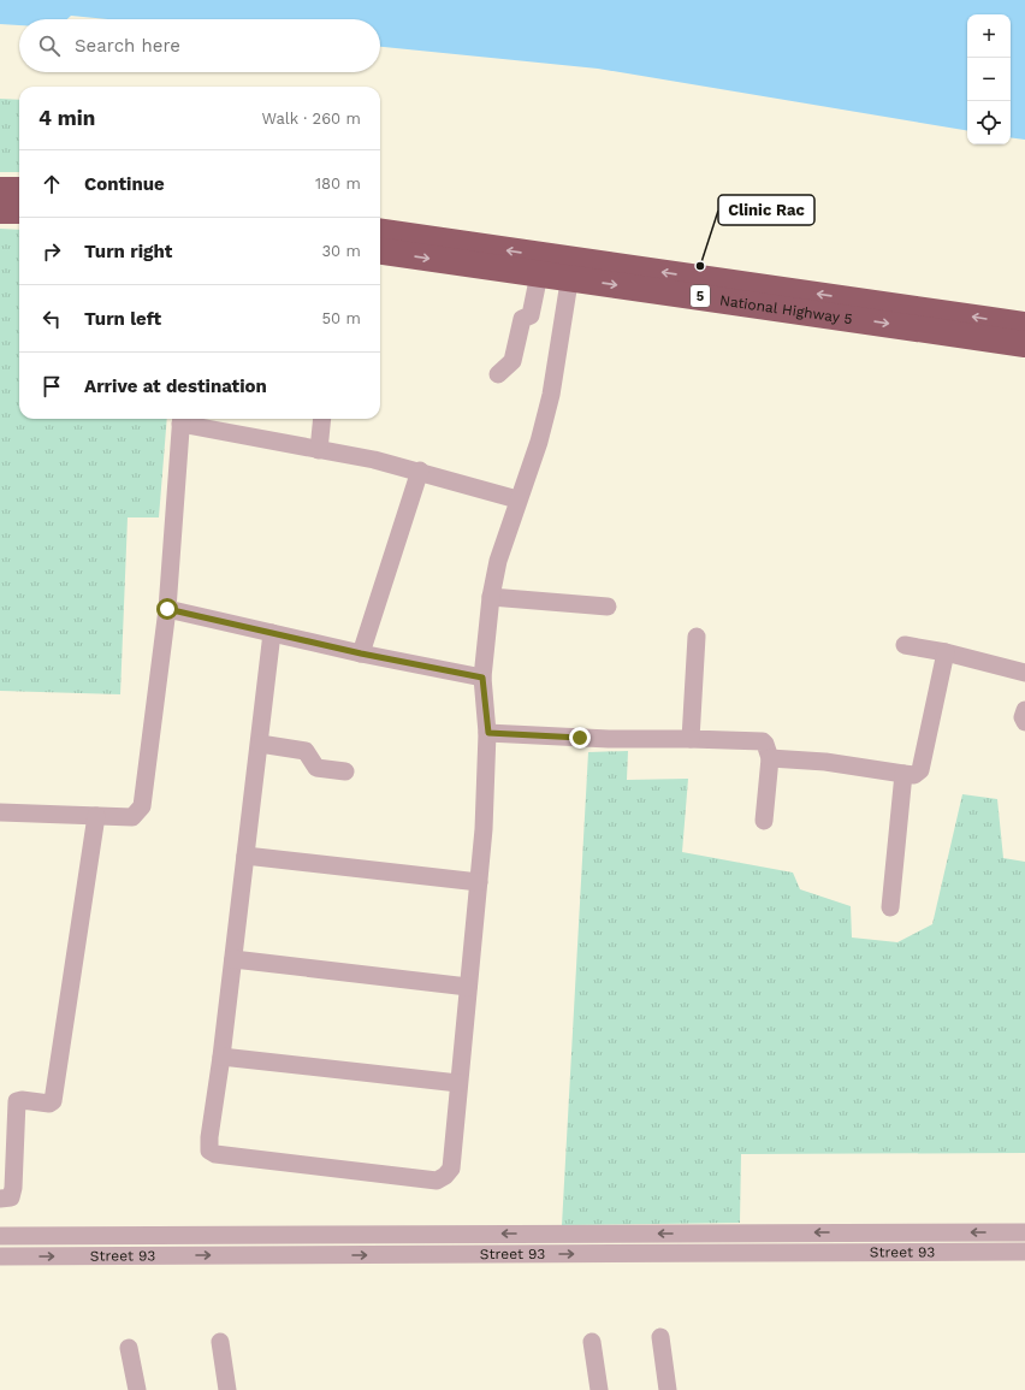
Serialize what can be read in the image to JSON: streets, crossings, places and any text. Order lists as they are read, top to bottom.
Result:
{
  "streets": {
    "highway": ["5", "National Highway 5"],
    "street": ["Street 93"]
  },
  "places": ["Clinic Rac"],
  "page": {
    "map_buttons": ["+", "−"],
    "search": "Search here",
    "heading": ["4 min", "Walk · 260 m"],
    "list": [
      ["Continue", "180 m"],
      ["Turn right", "30 m"],
      ["Turn left", "50 m"],
      "Arrive at destination"
    ]
  }
}
